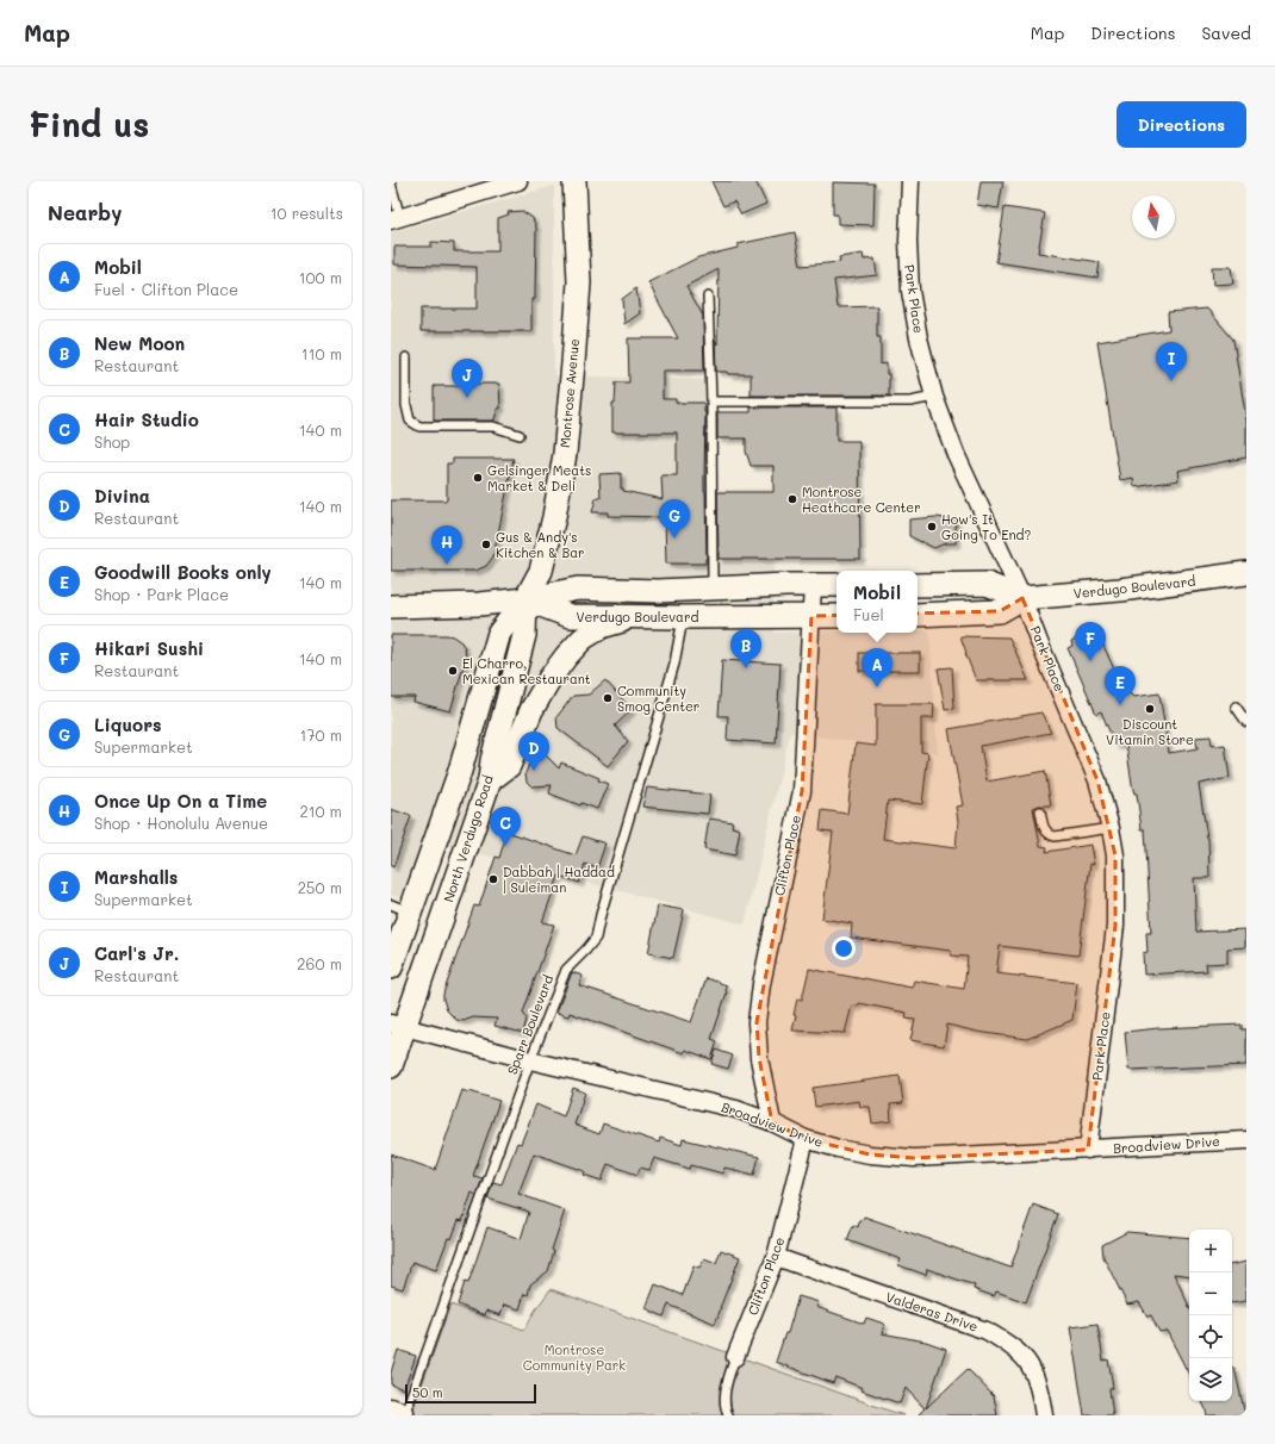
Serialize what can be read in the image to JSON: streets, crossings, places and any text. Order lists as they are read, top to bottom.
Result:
{
  "streets": {
    "main road": ["Montrose Avenue", "Verdugo Boulevard", "North Verdugo Road"],
    "street": [
      "Park Place",
      "Clifton Place",
      "Broadview Drive",
      "Valderas Drive"
    ],
    "lane": ["Sparr Boulevard"]
  },
  "crossings": [
    ["Park Place", "Verdugo Boulevard"],
    ["Park Place", "Broadview Drive"],
    ["Montrose Avenue", "Verdugo Boulevard"],
    ["Montrose Avenue", "North Verdugo Road"],
    ["Verdugo Boulevard", "North Verdugo Road"],
    ["Verdugo Boulevard", "Clifton Place"],
    ["Verdugo Boulevard", "Sparr Boulevard"],
    ["North Verdugo Road", "Broadview Drive"],
    ["Clifton Place", "Broadview Drive"],
    ["Clifton Place", "Valderas Drive"],
    ["Sparr Boulevard", "Broadview Drive"]
  ],
  "parks": ["Montrose Community Park"],
  "places": [
    "Gelsinger Meats Market & Deli",
    "Montrose Heathcare Center",
    "How's It Going To End?",
    "Gus & Andy's Kitchen & Bar",
    "El Charro, Mexican Restaurant",
    "Community Smog Center",
    "Discount Vitamin Store",
    "Dabbah | Haddad | Suleiman"
  ],
  "scale_bar": "50 m",
  "north": "top",
  "page": {
    "header": "Map",
    "nav": ["Map", "Directions", "Saved"],
    "buttons": "Directions",
    "title": "Find us",
    "heading": ["Nearby", "10 results"],
    "list": [
      {
        "mark": "A",
        "name": "Mobil",
        "note": "Fuel · Clifton Place",
        "value": "100 m"
      },
      {
        "mark": "B",
        "name": "New Moon",
        "note": "Restaurant",
        "value": "110 m"
      },
      {
        "mark": "C",
        "name": "Hair Studio",
        "note": "Shop",
        "value": "140 m"
      },
      {
        "mark": "D",
        "name": "Divina",
        "note": "Restaurant",
        "value": "140 m"
      },
      {
        "mark": "E",
        "name": "Goodwill Books only",
        "note": "Shop · Park Place",
        "value": "140 m"
      },
      {
        "mark": "F",
        "name": "Hikari Sushi",
        "note": "Restaurant",
        "value": "140 m"
      },
      {
        "mark": "G",
        "name": "Liquors",
        "note": "Supermarket",
        "value": "170 m"
      },
      {
        "mark": "H",
        "name": "Once Up On a Time",
        "note": "Shop · Honolulu Avenue",
        "value": "210 m"
      },
      {
        "mark": "I",
        "name": "Marshalls",
        "note": "Supermarket",
        "value": "250 m"
      },
      {
        "mark": "J",
        "name": "Carl's Jr.",
        "note": "Restaurant",
        "value": "260 m"
      }
    ],
    "pins": [
      "I",
      "J",
      "G",
      "H",
      "F",
      "B",
      "A",
      "E",
      "D",
      "C"
    ],
    "popup": ["Mobil", "Fuel"],
    "map_buttons": ["+", "−"],
    "scale": "50 m"
  }
}
